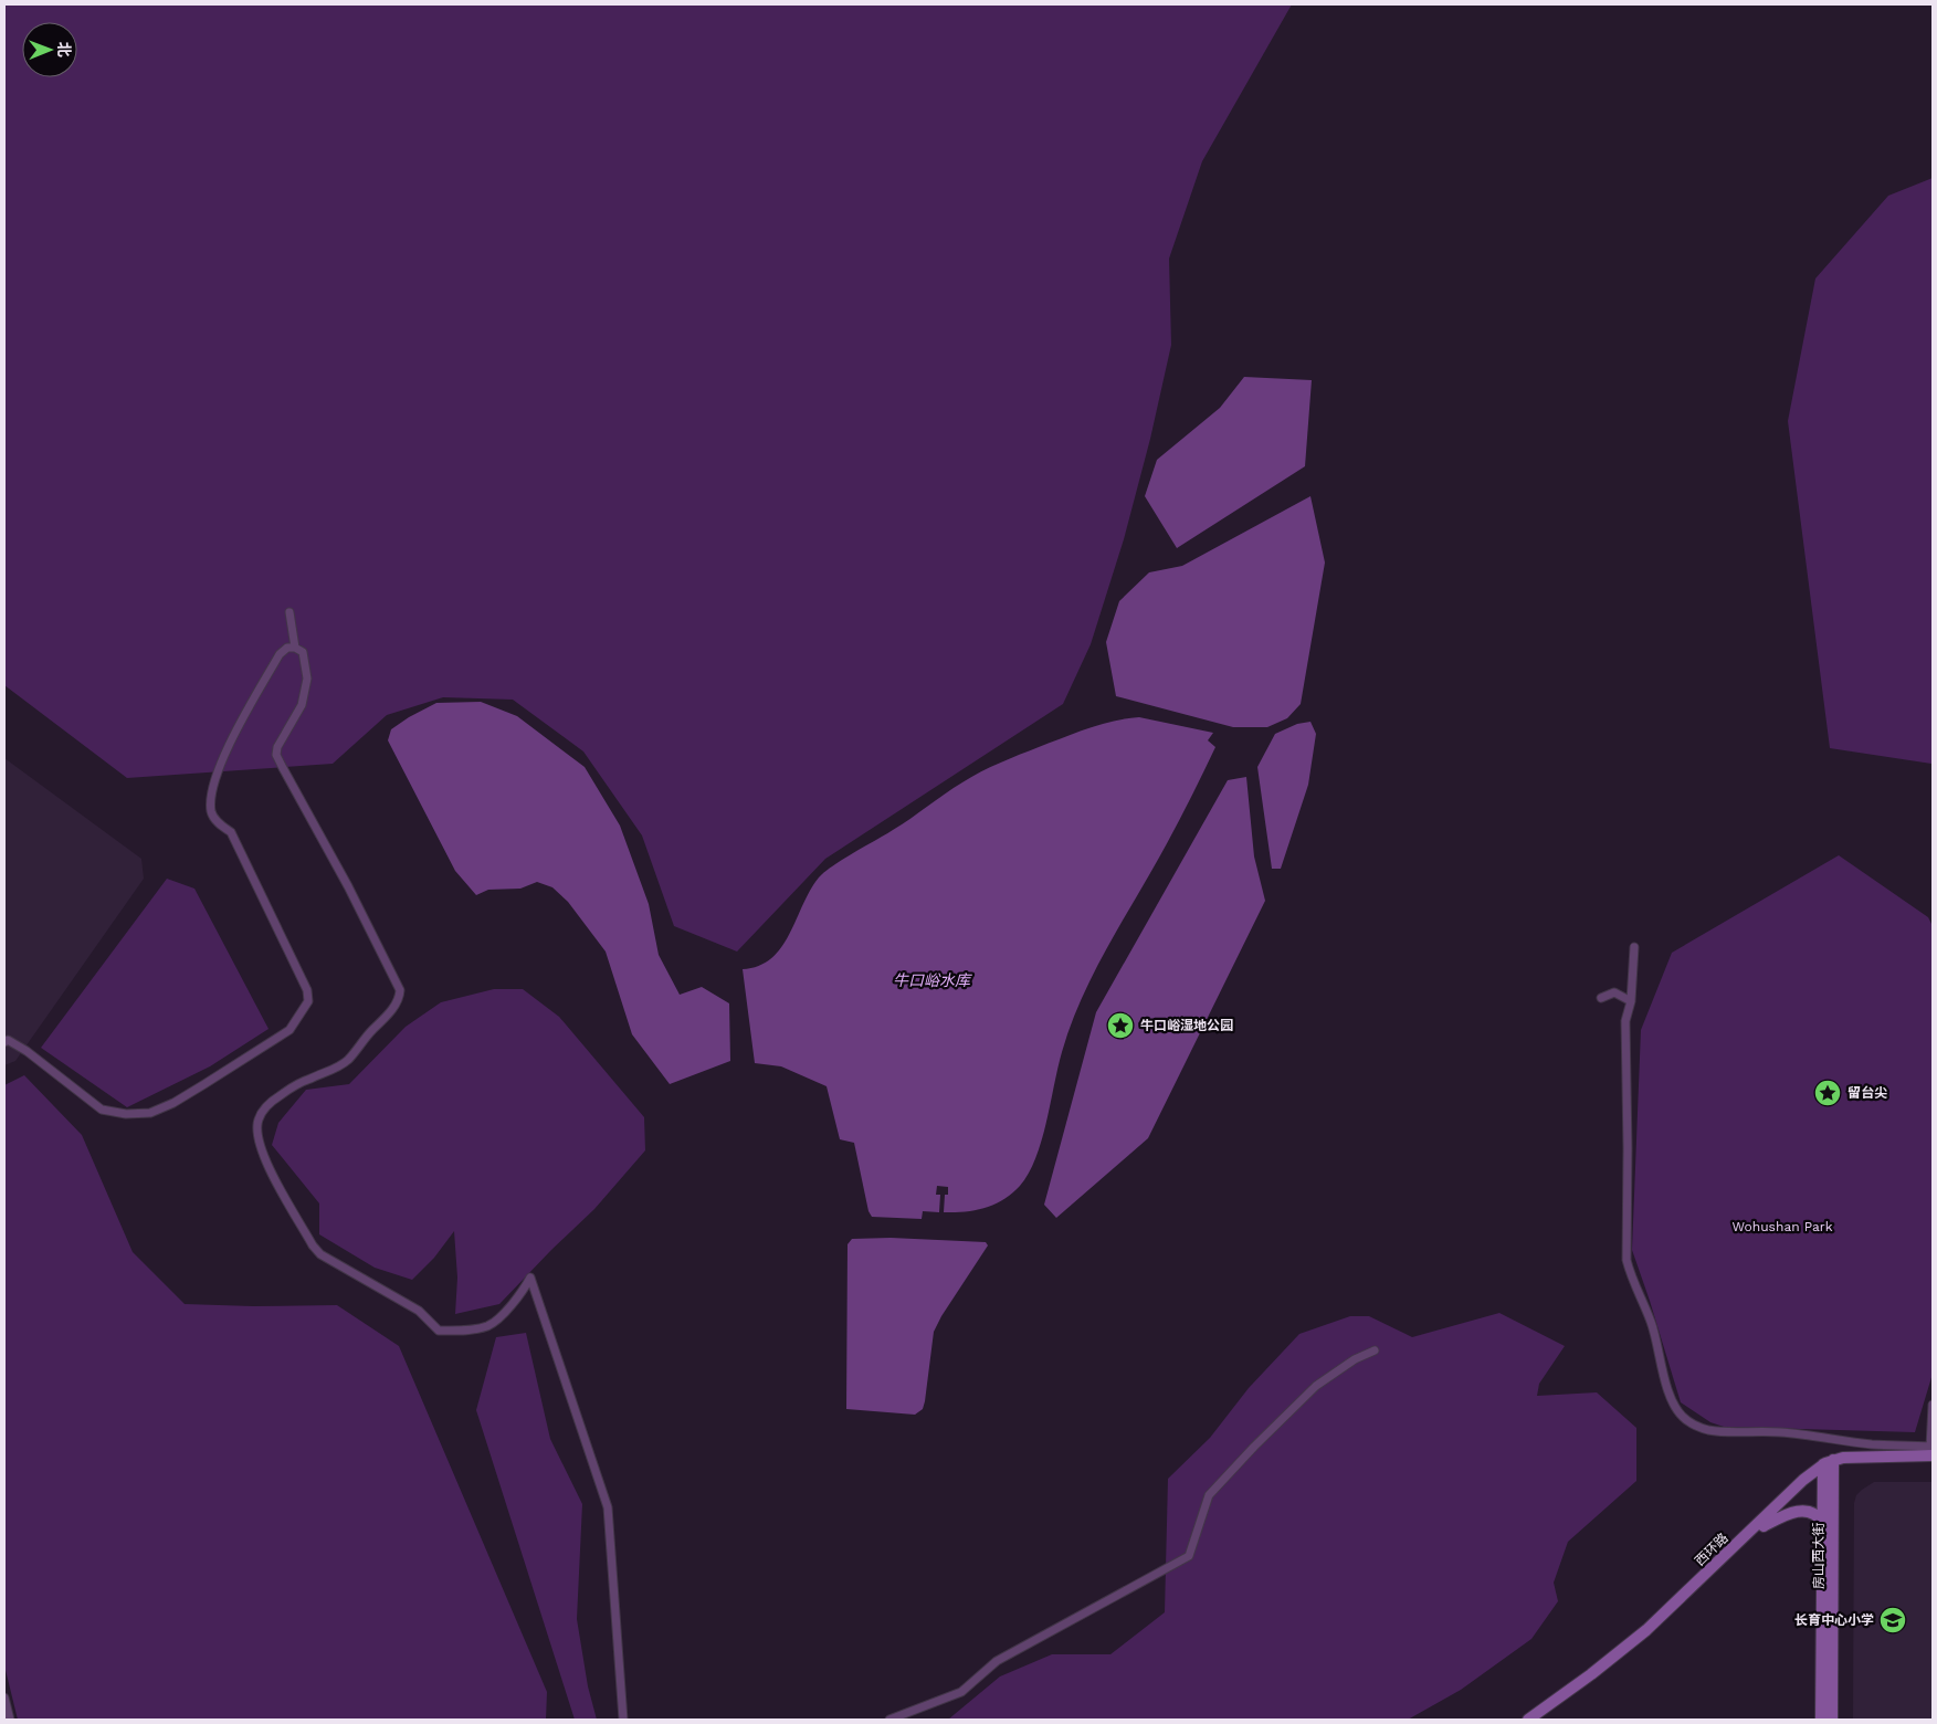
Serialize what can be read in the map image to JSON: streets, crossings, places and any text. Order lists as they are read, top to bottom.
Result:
{
  "streets": {
    "main road": ["西环路", "房山西大街"]
  },
  "crossings": [
    ["西环路", "房山西大街"]
  ],
  "water": ["牛口峪水库"],
  "parks": ["Wohushan Park"],
  "places": {
    "place": ["牛口峪湿地公园", "留台尖"],
    "school or university": ["长育中心小学"]
  },
  "north": "right"
}
